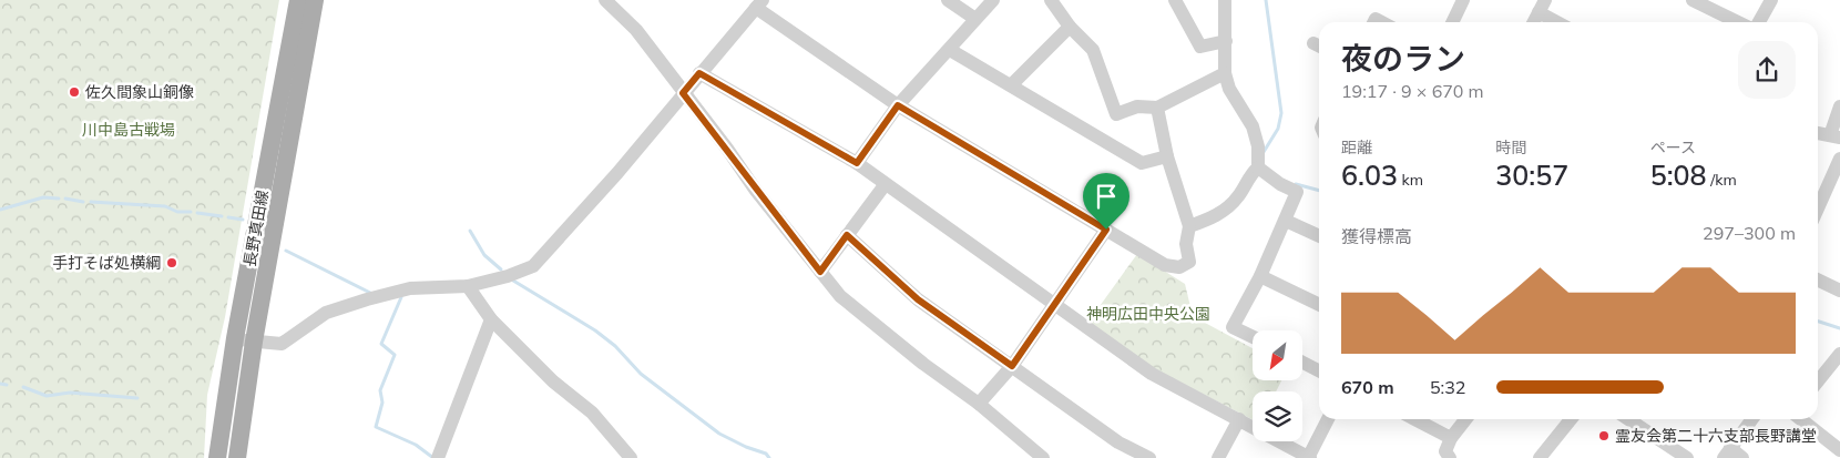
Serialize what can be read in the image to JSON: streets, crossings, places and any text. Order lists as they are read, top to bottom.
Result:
{
  "streets": {
    "main road": ["長野真田線"]
  },
  "parks": ["川中島古戦場", "神明広田中央公園"],
  "places": ["佐久間象山銅像", "手打そば処横綱", "霊友会第二十六支部長野講堂"],
  "north": "bottom left",
  "page": {
    "heading": ["夜のラン", "19:17 · 9 × 670 m"],
    "stats": [
      ["距離", "6.03 km"],
      ["時間", "30:57"],
      ["ペース", "5:08 /km"]
    ],
    "chart": ["獲得標高", "297–300 m"],
    "list": [
      {
        "name": "670 m",
        "note": "5:32"
      }
    ]
  }
}
